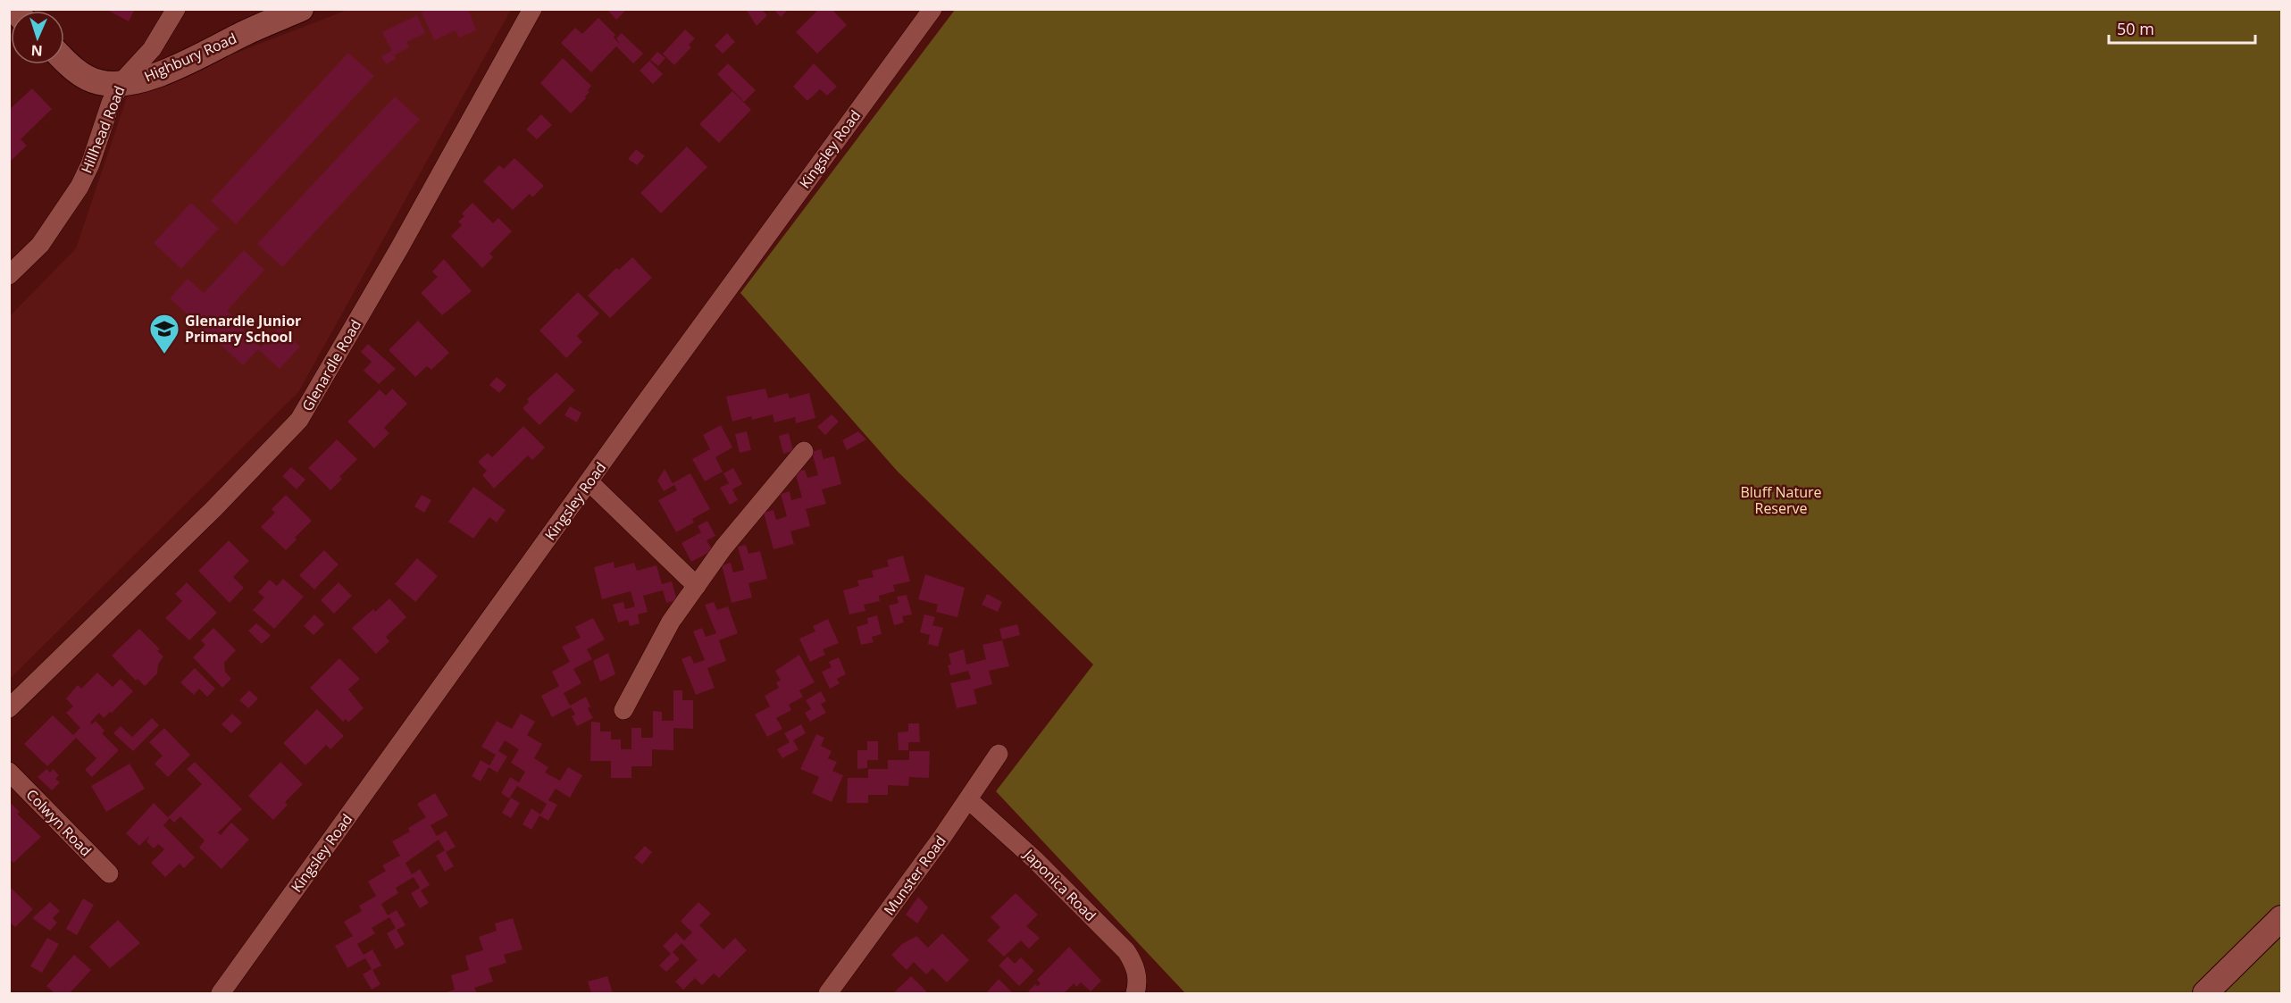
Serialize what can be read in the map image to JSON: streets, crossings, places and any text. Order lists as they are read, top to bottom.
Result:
{
  "streets": {
    "street": [
      "Highbury Road",
      "Hillhead Road",
      "Kingsley Road",
      "Glenardle Road",
      "Colwyn Road",
      "Munster Road",
      "Japonica Road"
    ]
  },
  "crossings": [
    ["Highbury Road", "Hillhead Road"],
    ["Munster Road", "Japonica Road"]
  ],
  "parks": ["Bluff Nature Reserve"],
  "places": {
    "school or university": ["Glenardle Junior Primary School"]
  },
  "scale_bar": "50 m",
  "north": "bottom"
}
